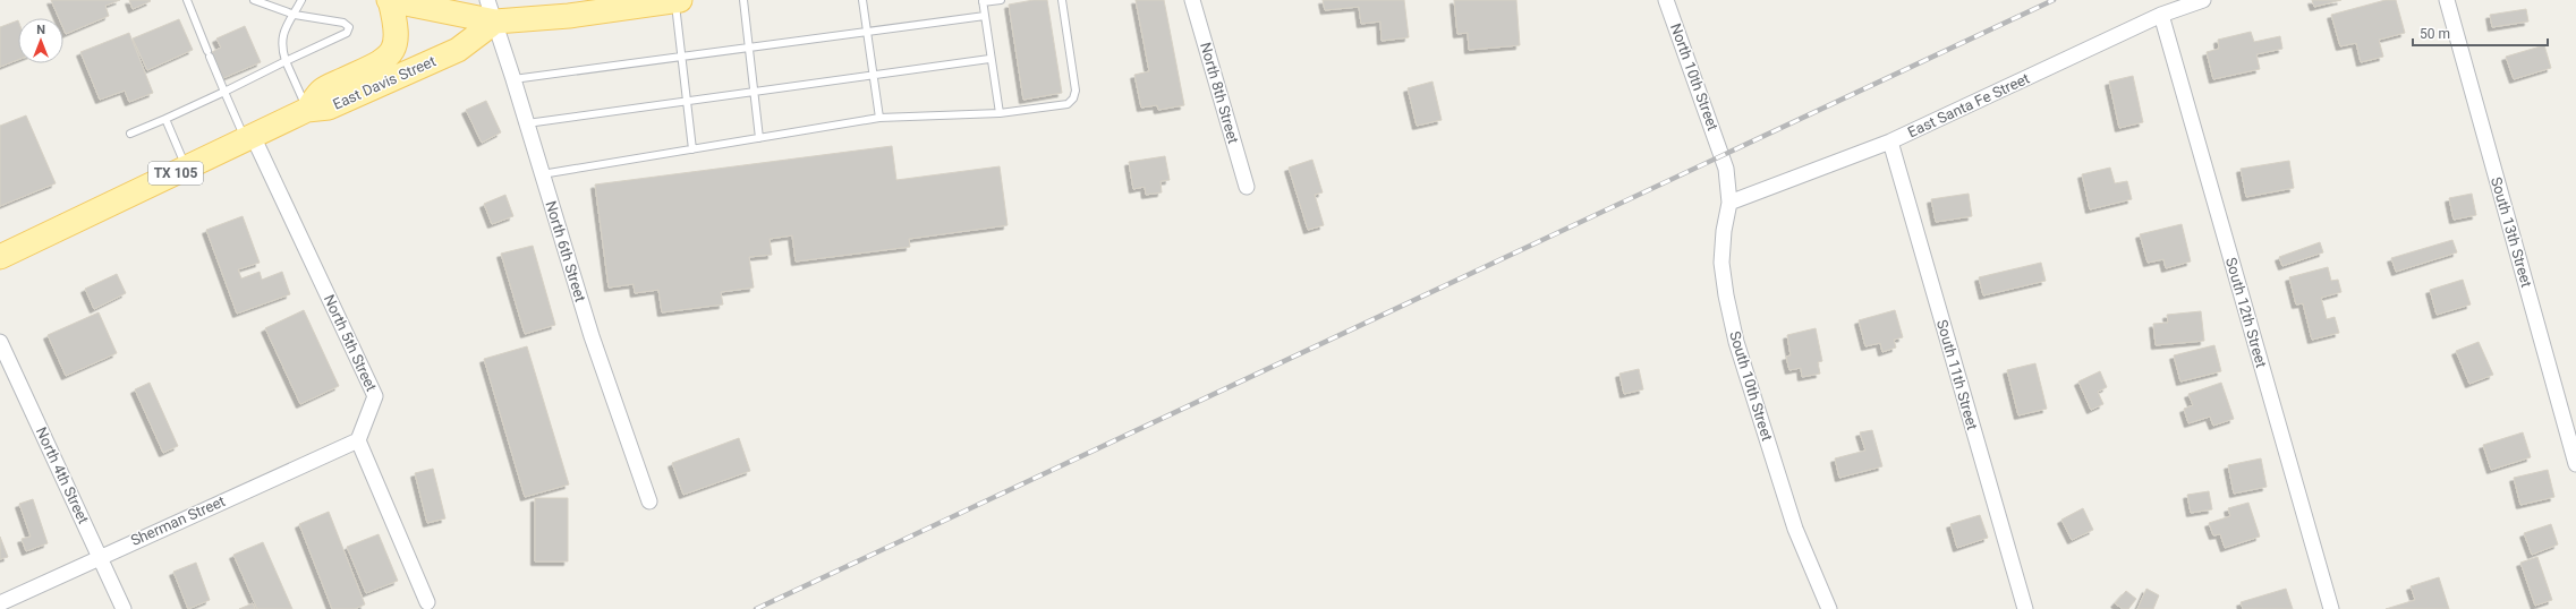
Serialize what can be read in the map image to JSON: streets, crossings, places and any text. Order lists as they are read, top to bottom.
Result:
{
  "streets": {
    "main road": ["East Davis Street", "TX 105"],
    "street": [
      "North 10th Street",
      "North 8th Street",
      "East Santa Fe Street",
      "South 13th Street",
      "North 6th Street",
      "South 12th Street",
      "North 5th Street",
      "South 11th Street",
      "South 10th Street",
      "North 4th Street",
      "Sherman Street"
    ]
  },
  "crossings": [
    ["North 10th Street", "South 10th Street"],
    ["East Davis Street", "North 6th Street"],
    ["East Davis Street", "North 5th Street"],
    ["East Santa Fe Street", "South 12th Street"],
    ["East Santa Fe Street", "South 11th Street"],
    ["East Santa Fe Street", "South 10th Street"],
    ["North 5th Street", "Sherman Street"],
    ["North 4th Street", "Sherman Street"]
  ],
  "scale_bar": "50 m",
  "north": "top"
}
